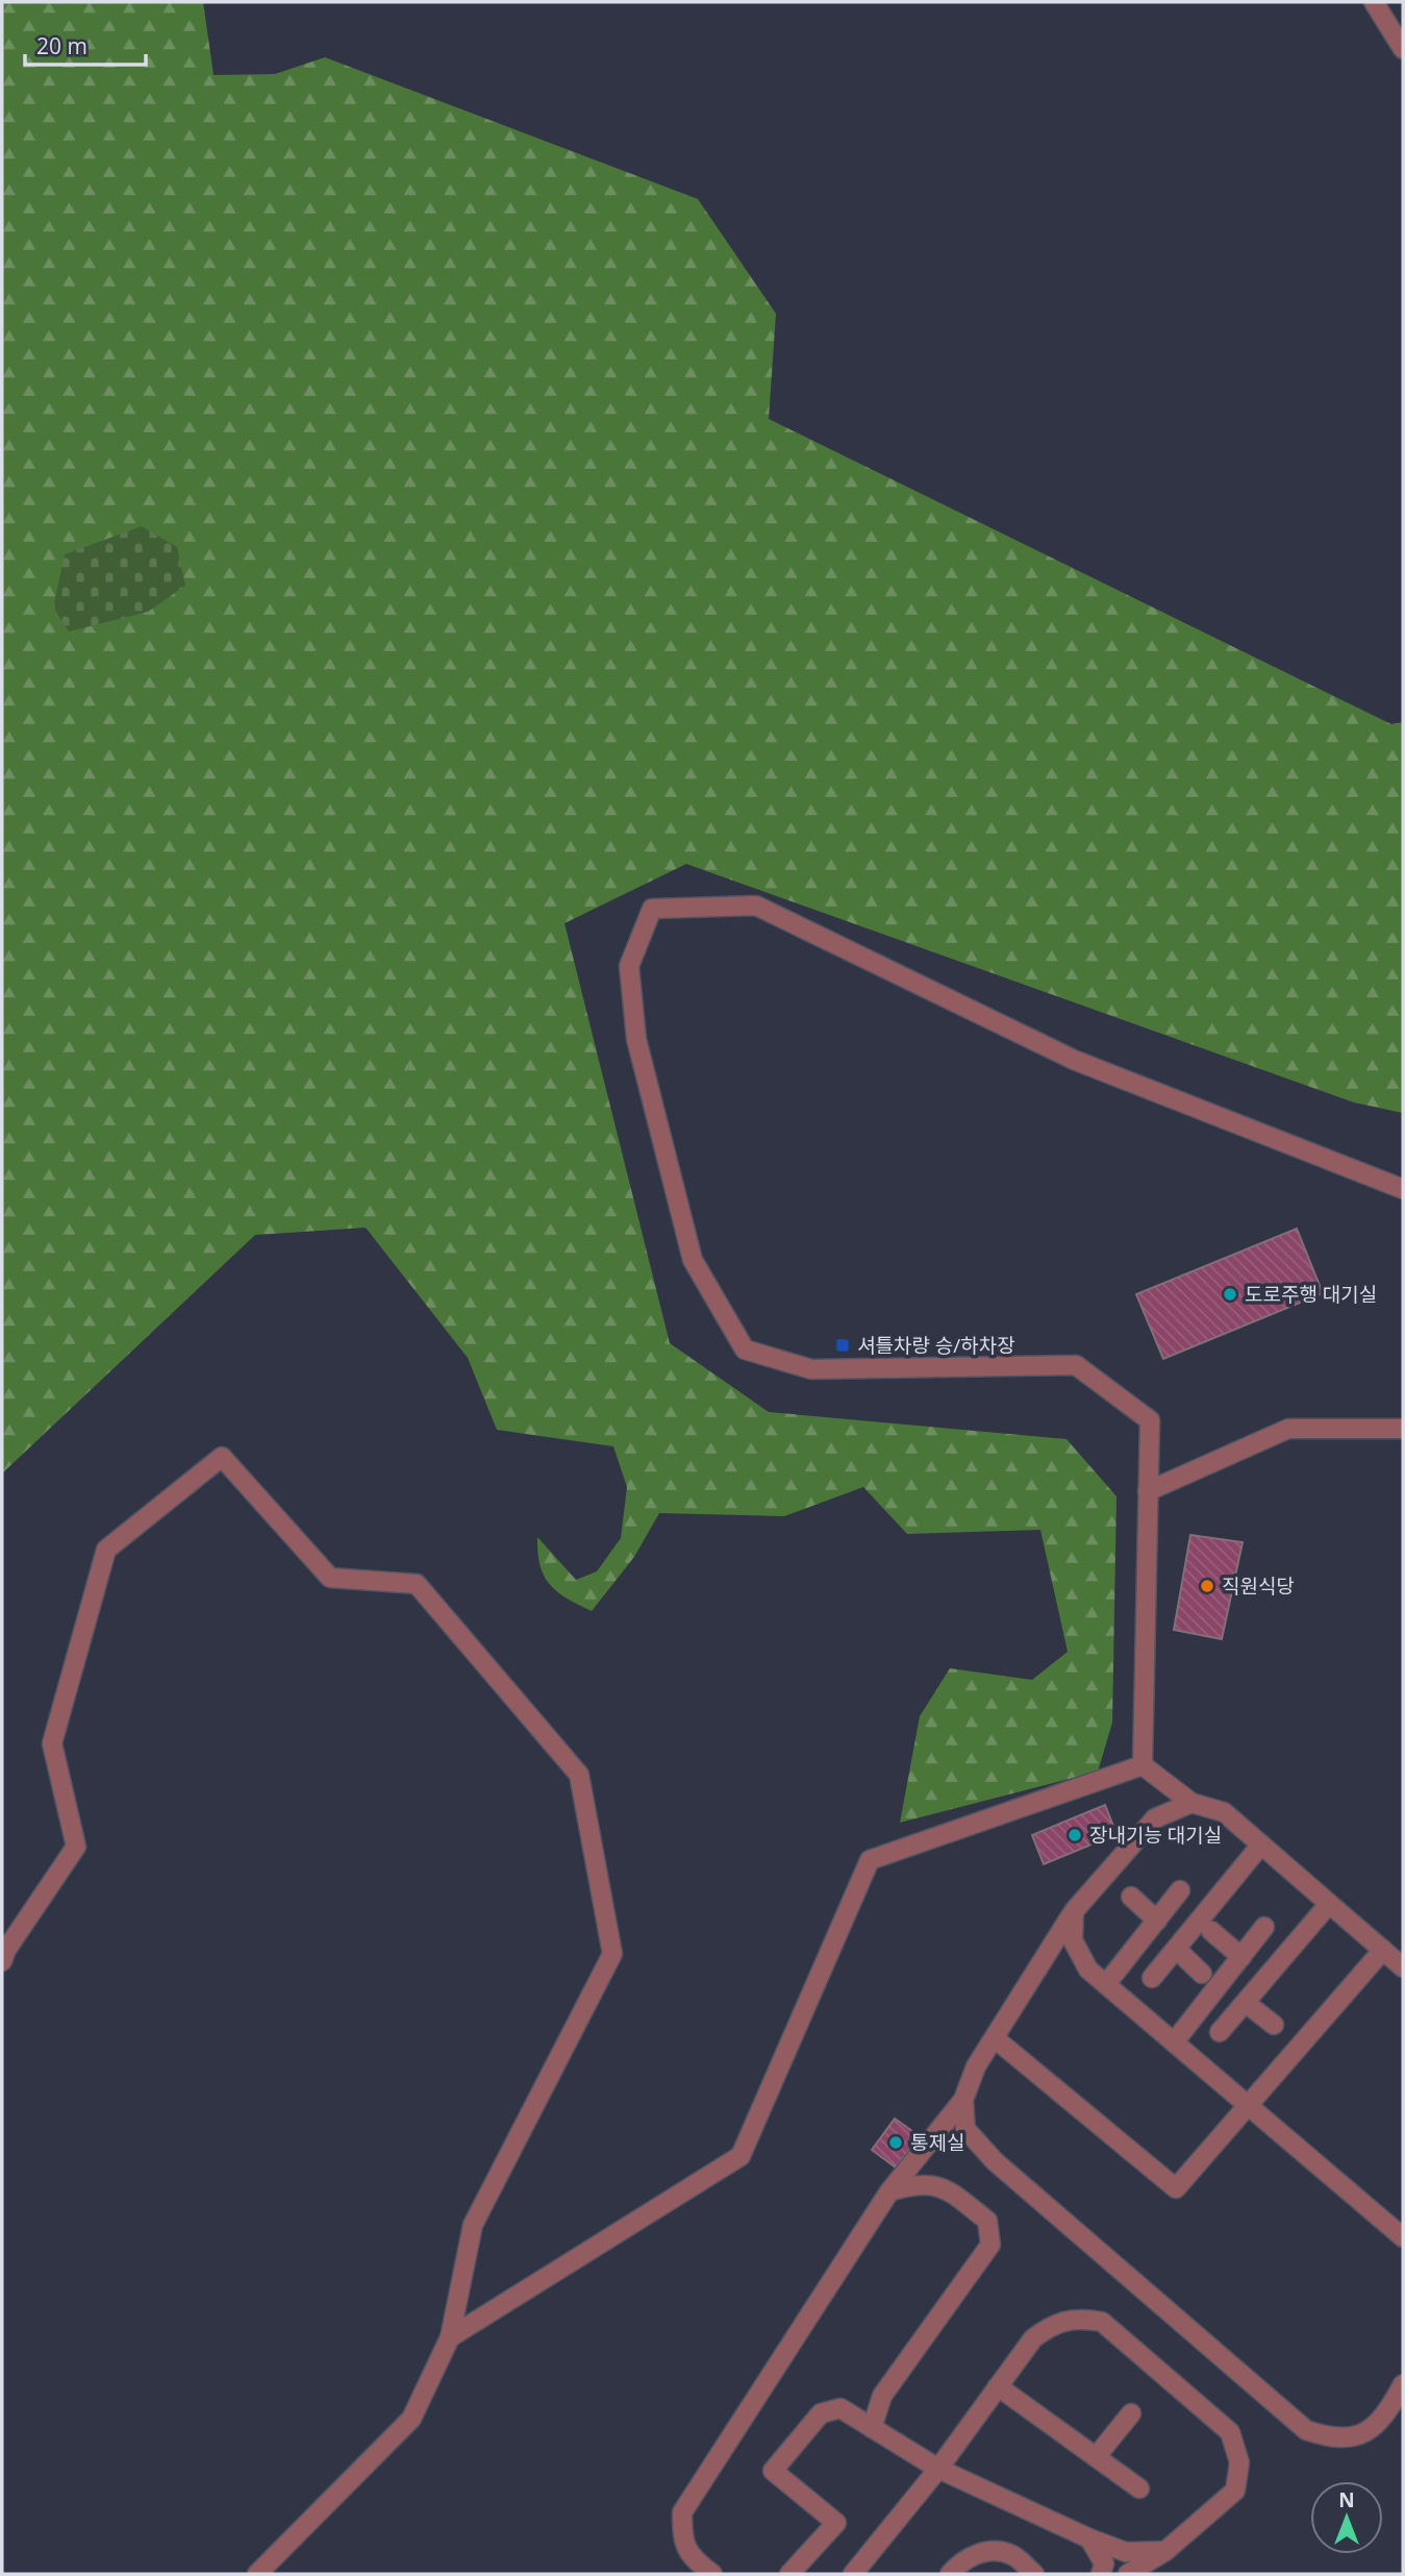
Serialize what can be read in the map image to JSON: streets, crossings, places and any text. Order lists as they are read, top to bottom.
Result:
{
  "places": {
    "other": [
      "도로주행 대기실",
      "직원식당",
      "장내기능 대기실",
      "통제실"
    ],
    "transit": ["셔틀차량 승/하차장"]
  },
  "scale_bar": "20 m",
  "north": "top"
}
